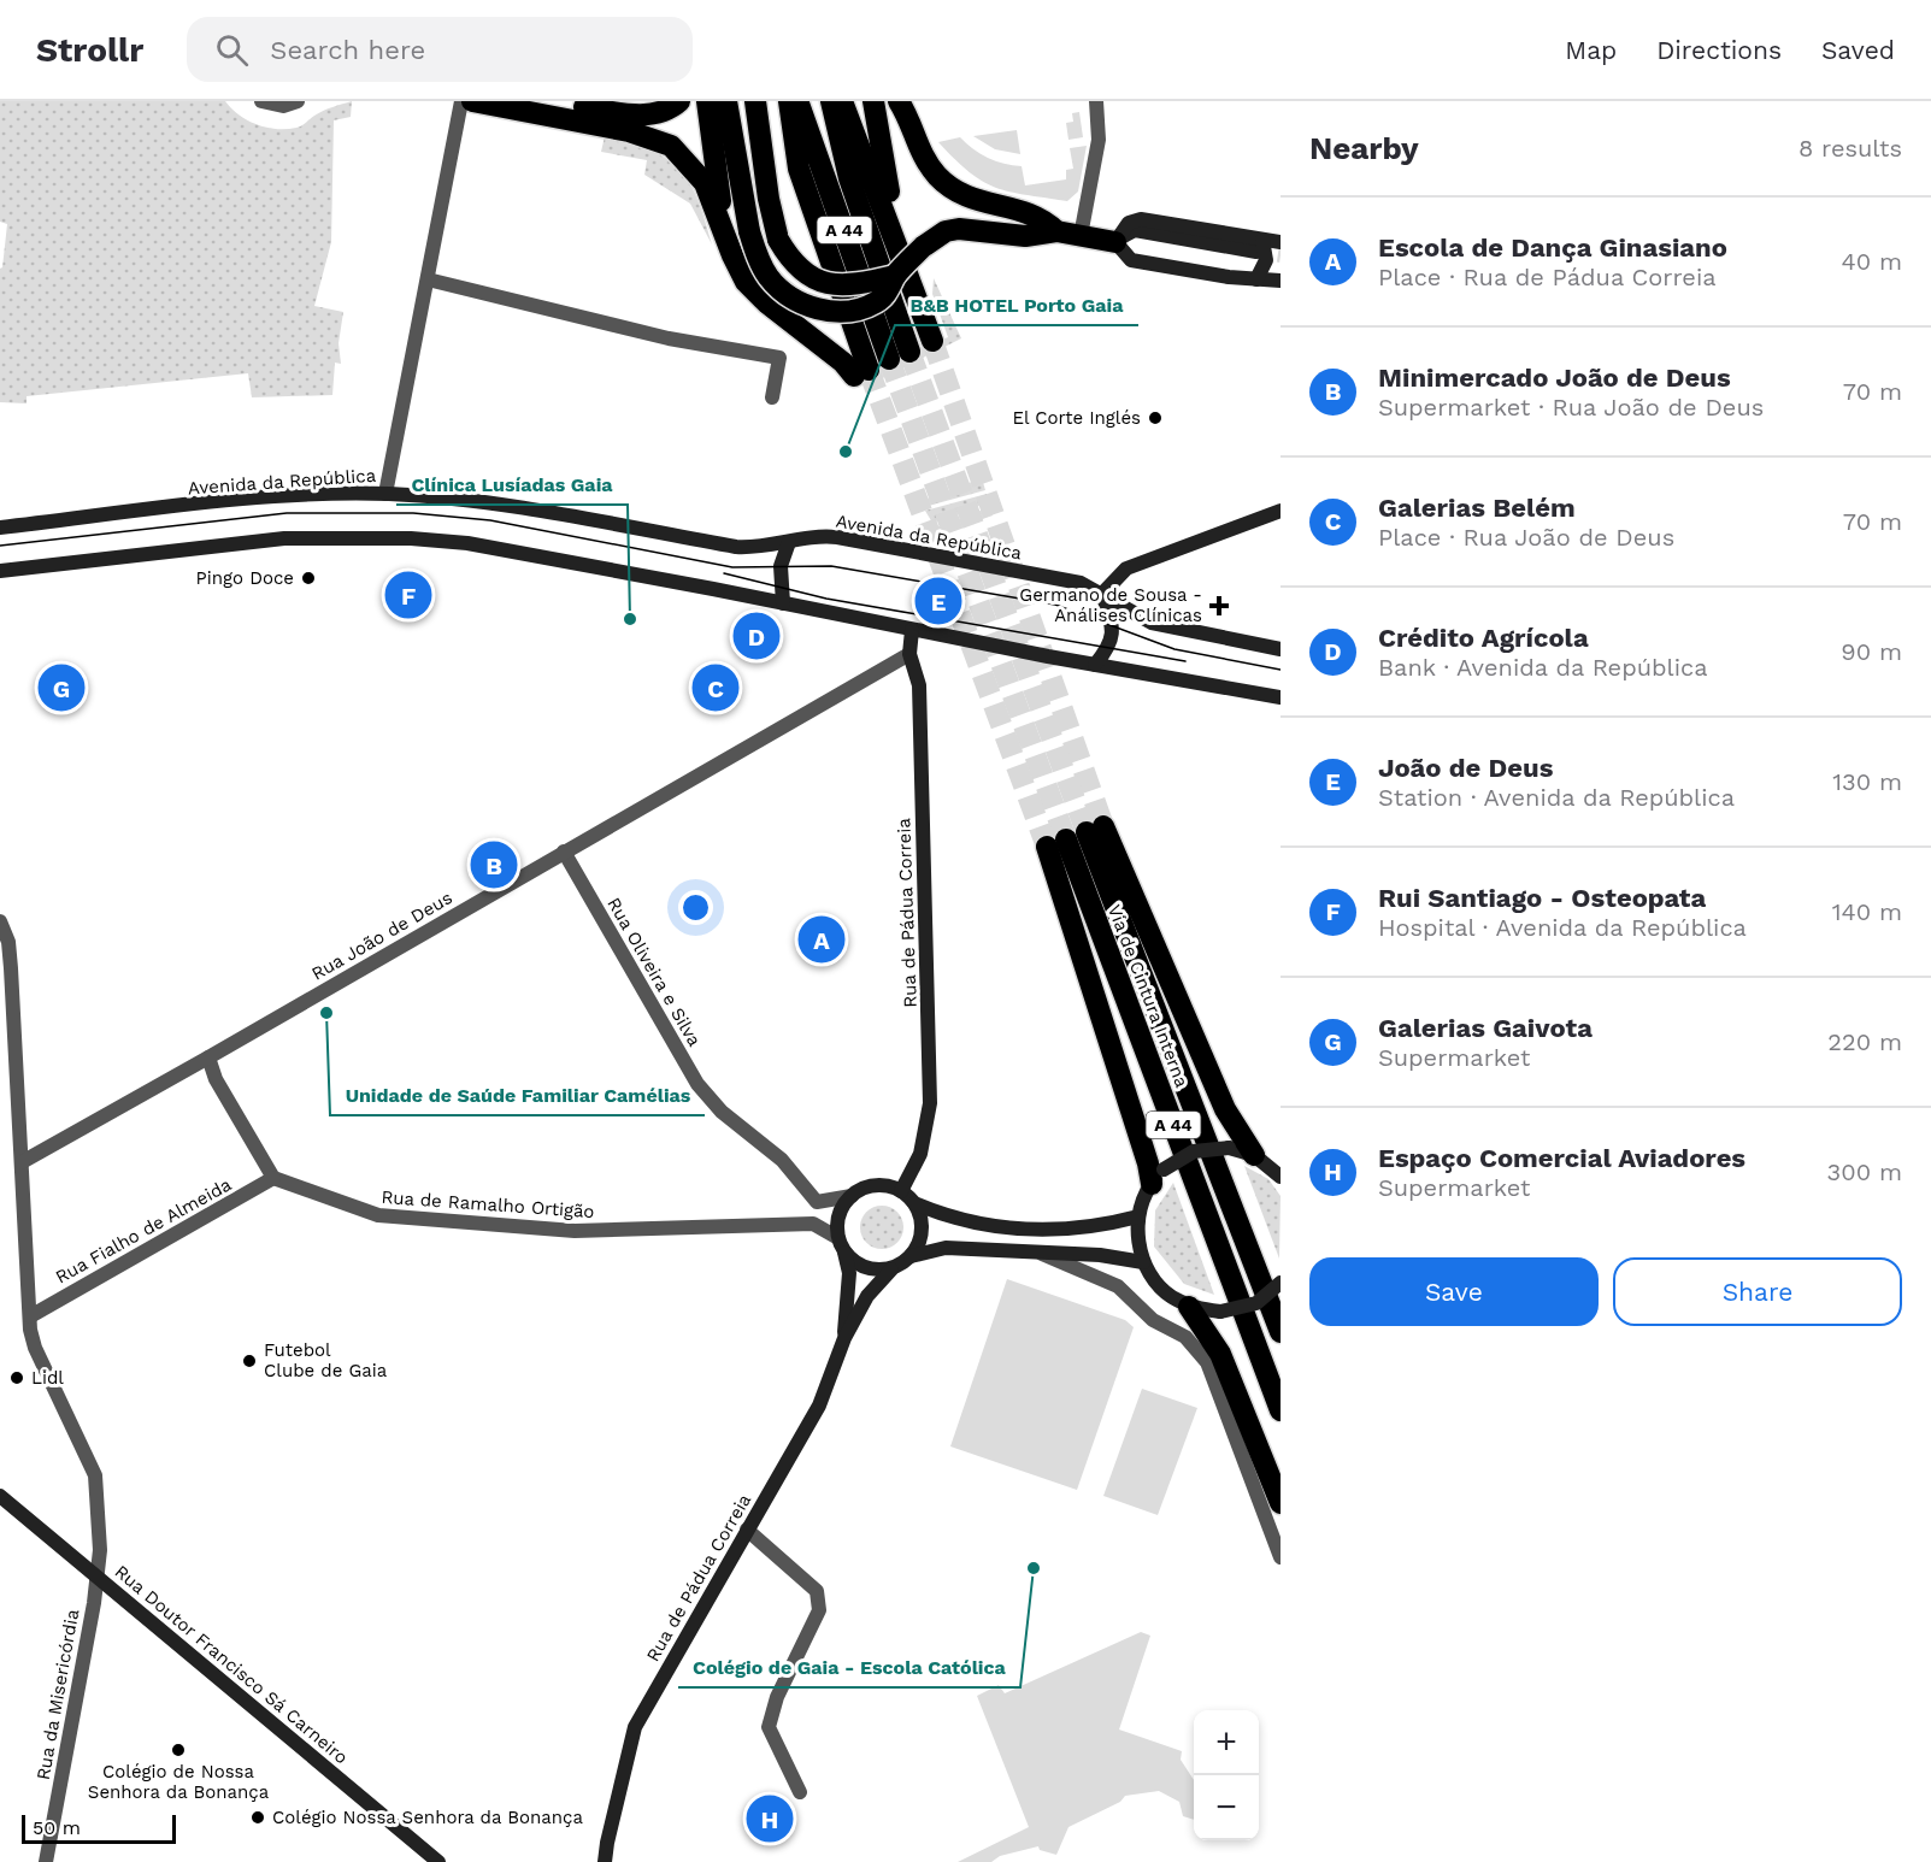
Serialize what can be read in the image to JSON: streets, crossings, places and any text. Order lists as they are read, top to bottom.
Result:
{
  "streets": {
    "highway": ["A 44", "Via de Cintura Interna"],
    "main road": ["Avenida da República", "Rua de Pádua Correia", "Rua Doutor Francisco Sá Carneiro"],
    "street": [
      "Rua João de Deus",
      "Rua Oliveira e Silva",
      "Rua de Ramalho Ortigão",
      "Rua Fialho de Almeida",
      "Rua da Misericórdia"
    ]
  },
  "crossings": [
    ["Rua de Pádua Correia", "Rua João de Deus"],
    ["Rua João de Deus", "Rua Oliveira e Silva"],
    ["Rua João de Deus", "Rua da Misericórdia"],
    ["Rua de Ramalho Ortigão", "Rua Fialho de Almeida"],
    ["Rua Fialho de Almeida", "Rua da Misericórdia"],
    ["Rua Doutor Francisco Sá Carneiro", "Rua da Misericórdia"]
  ],
  "places": {
    "other": [
      "El Corte Inglés",
      "B&B HOTEL Porto Gaia",
      "Pingo Doce",
      "Clínica Lusíadas Gaia",
      "Unidade de Saúde Familiar Camélias",
      "Futebol Clube de Gaia",
      "Lidl",
      "Colégio de Gaia - Escola Católica",
      "Colégio de Nossa Senhora da Bonança",
      "Colégio Nossa Senhora da Bonança"
    ],
    "health": ["Germano de Sousa - Análises Clínicas"]
  },
  "scale_bar": "50 m",
  "page": {
    "header": "Strollr",
    "search": "Search here",
    "nav": ["Map", "Directions", "Saved"],
    "heading": ["Nearby", "8 results"],
    "list": [
      {
        "mark": "A",
        "name": "Escola de Dança Ginasiano",
        "note": "Place · Rua de Pádua Correia",
        "value": "40 m"
      },
      {
        "mark": "B",
        "name": "Minimercado João de Deus",
        "note": "Supermarket · Rua João de Deus",
        "value": "70 m"
      },
      {
        "mark": "C",
        "name": "Galerias Belém",
        "note": "Place · Rua João de Deus",
        "value": "70 m"
      },
      {
        "mark": "D",
        "name": "Crédito Agrícola",
        "note": "Bank · Avenida da República",
        "value": "90 m"
      },
      {
        "mark": "E",
        "name": "João de Deus",
        "note": "Station · Avenida da República",
        "value": "130 m"
      },
      {
        "mark": "F",
        "name": "Rui Santiago - Osteopata",
        "note": "Hospital · Avenida da República",
        "value": "140 m"
      },
      {
        "mark": "G",
        "name": "Galerias Gaivota",
        "note": "Supermarket",
        "value": "220 m"
      },
      {
        "mark": "H",
        "name": "Espaço Comercial Aviadores",
        "note": "Supermarket",
        "value": "300 m"
      }
    ],
    "pins": [
      "F",
      "E",
      "D",
      "C",
      "G",
      "B",
      "A",
      "H"
    ],
    "buttons": ["Save", "Share"],
    "map_buttons": ["+", "−"],
    "scale": "50 m"
  }
}
